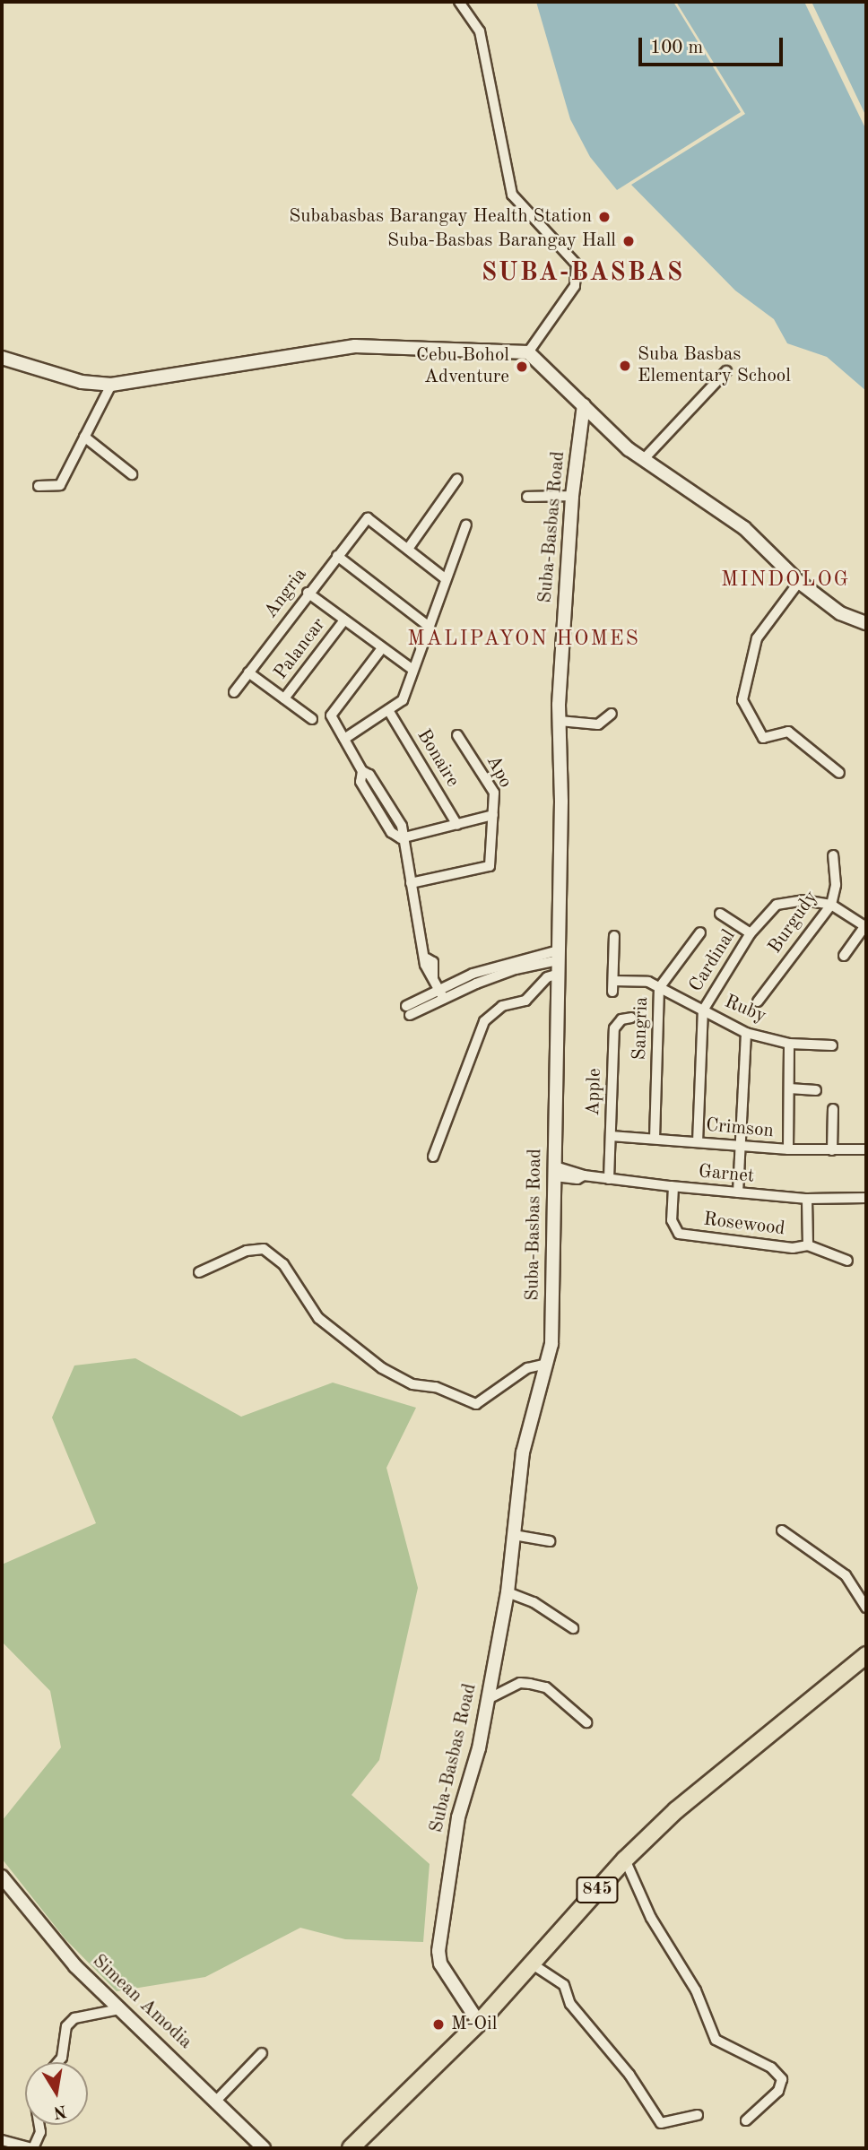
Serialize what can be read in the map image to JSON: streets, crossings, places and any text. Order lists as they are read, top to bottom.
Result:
{
  "streets": {
    "main road": ["845"],
    "street": [
      "Suba-Basbas Road",
      "Angria",
      "Palancar",
      "Bonaire",
      "Apo",
      "Burgudy",
      "Cardinal",
      "Ruby",
      "Sangria",
      "Apple",
      "Crimson",
      "Garnet",
      "Rosewood",
      "Simean Amodia"
    ]
  },
  "crossings": [
    ["Suba-Basbas Road", "Garnet"],
    ["Suba-Basbas Road", "845"],
    ["Burgudy", "Cardinal"],
    ["Cardinal", "Ruby"],
    ["Cardinal", "Crimson"],
    ["Ruby", "Sangria"],
    ["Sangria", "Crimson"],
    ["Apple", "Crimson"],
    ["Apple", "Garnet"],
    ["Garnet", "Rosewood"]
  ],
  "districts": ["SUBA-BASBAS", "MINDOLOG", "MALIPAYON HOMES"],
  "places": [
    "Subabasbas Barangay Health Station",
    "Suba-Basbas Barangay Hall",
    "Suba Basbas Elementary School",
    "Cebu Bohol Adventure",
    "M-Oil"
  ],
  "scale_bar": "100 m",
  "north": "bottom"
}
